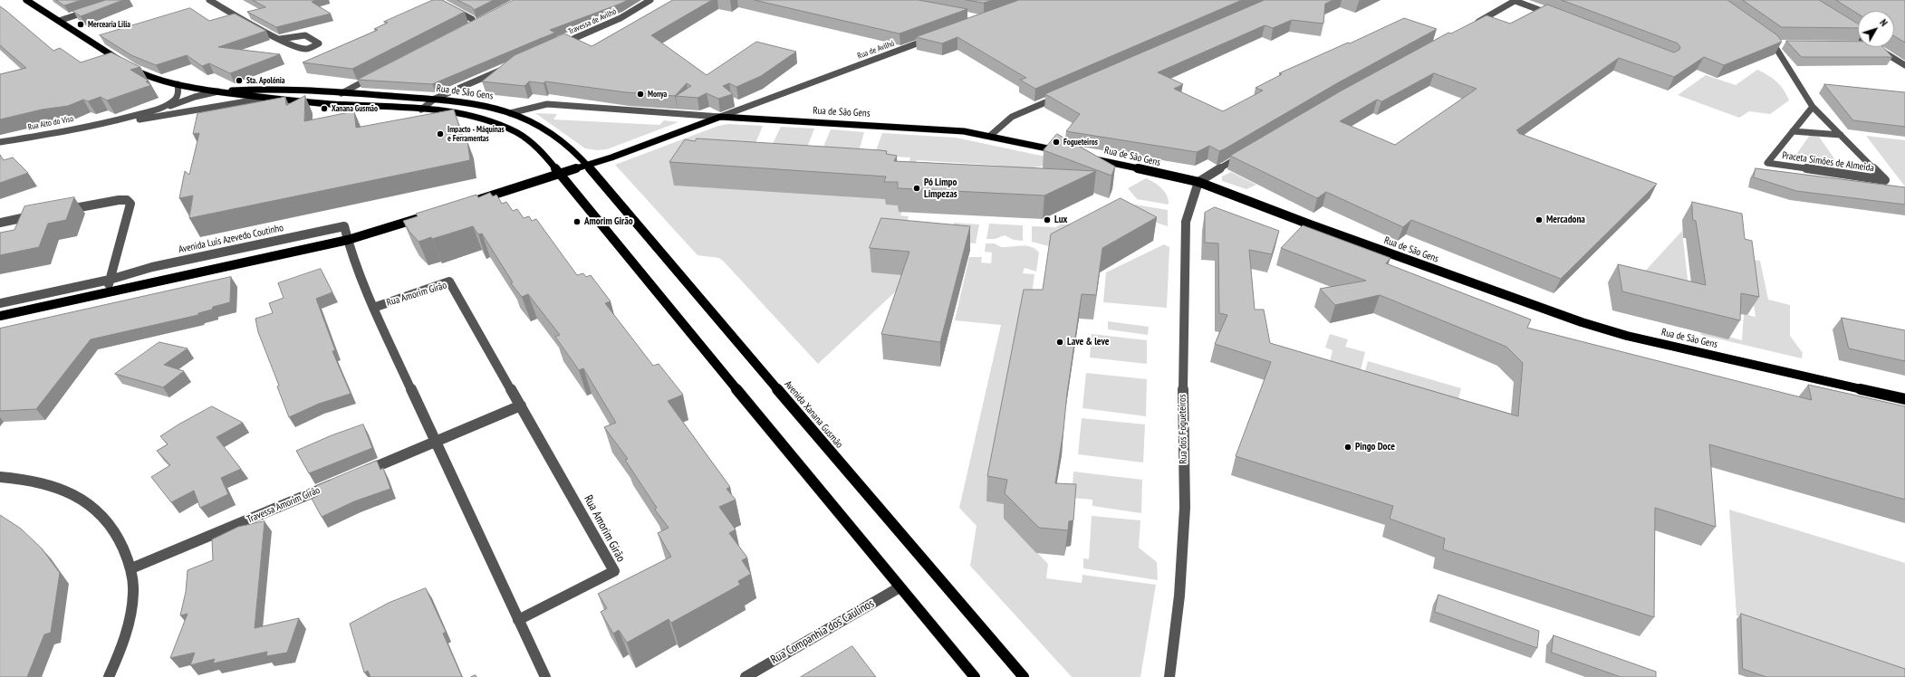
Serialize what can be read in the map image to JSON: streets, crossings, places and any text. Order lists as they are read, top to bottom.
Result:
{
  "streets": {
    "main road": ["Rua de São Gens", "Avenida Xanana Gusmão"],
    "street": [
      "Travessa de Avilhó",
      "Rua de Avilhó",
      "Rua Alto do Viso",
      "Praceta Simões de Almeida",
      "Avenida Luís Azevedo Coutinho",
      "Rua Amorim Girão",
      "Rua dos Fogueteiros",
      "Travessa Amorim Girão",
      "Rua Companhia dos Caulinos"
    ]
  },
  "crossings": [
    ["Rua de Avilhó", "Rua de São Gens"],
    ["Rua de São Gens", "Rua Alto do Viso"],
    ["Rua de São Gens", "Avenida Xanana Gusmão"],
    ["Rua de São Gens", "Rua dos Fogueteiros"],
    ["Avenida Luís Azevedo Coutinho", "Rua Amorim Girão"]
  ],
  "places": [
    "Mercearia Lilia",
    "Sta. Apolónia",
    "Monya",
    "Xanana Gusmão",
    "Impacto - Máquinas e Ferramentas",
    "Fogueteiros",
    "Pó Limpo Limpezas",
    "Lux",
    "Mercadona",
    "Amorim Girão",
    "Lave & leve",
    "Pingo Doce"
  ],
  "north": "top right"
}
